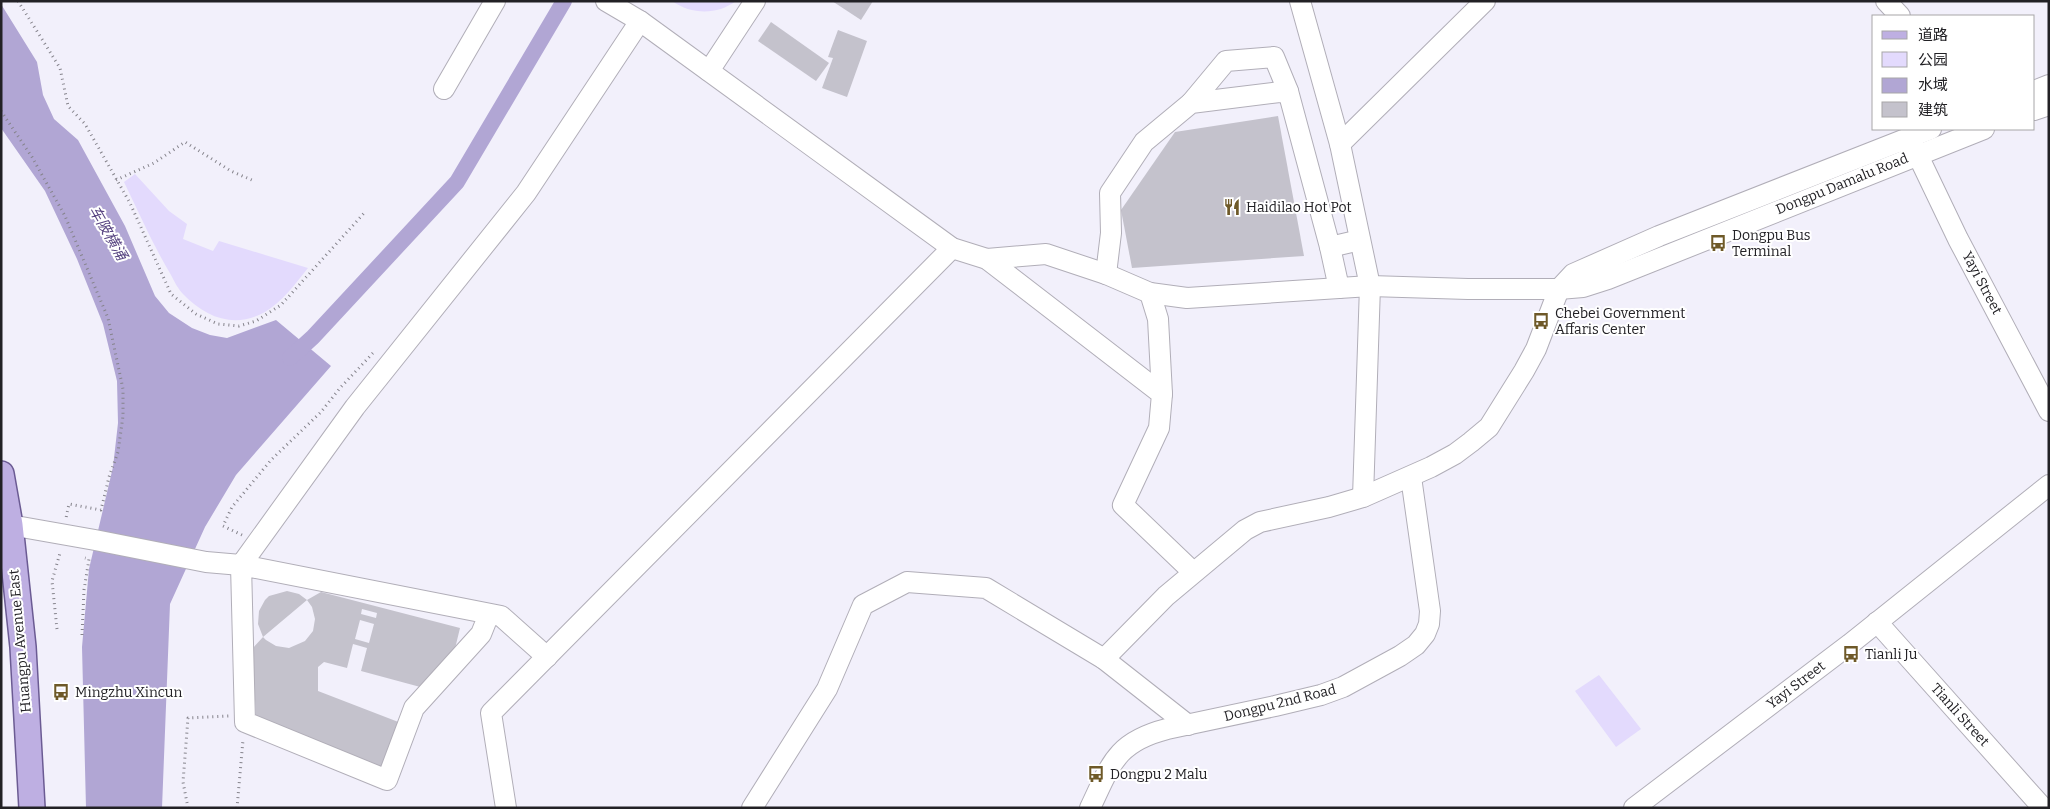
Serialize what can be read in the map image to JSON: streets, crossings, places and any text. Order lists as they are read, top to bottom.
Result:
{
  "streets": {
    "main road": ["Huangpu Avenue East"],
    "street": [
      "Dongpu Damalu Road",
      "Yayi Street",
      "Dongpu 2nd Road",
      "Tianli Street"
    ]
  },
  "crossings": [
    ["Dongpu Damalu Road", "Yayi Street"],
    ["Yayi Street", "Tianli Street"]
  ],
  "water": ["车陂横涌"],
  "places": {
    "restaurant": ["Haidilao Hot Pot"],
    "bus stop": [
      "Dongpu Bus Terminal",
      "Chebei Government Affaris Center",
      "Tianli Ju",
      "Mingzhu Xincun",
      "Dongpu 2 Malu"
    ]
  },
  "legend": [
    "道路",
    "公园",
    "水域",
    "建筑"
  ]
}
